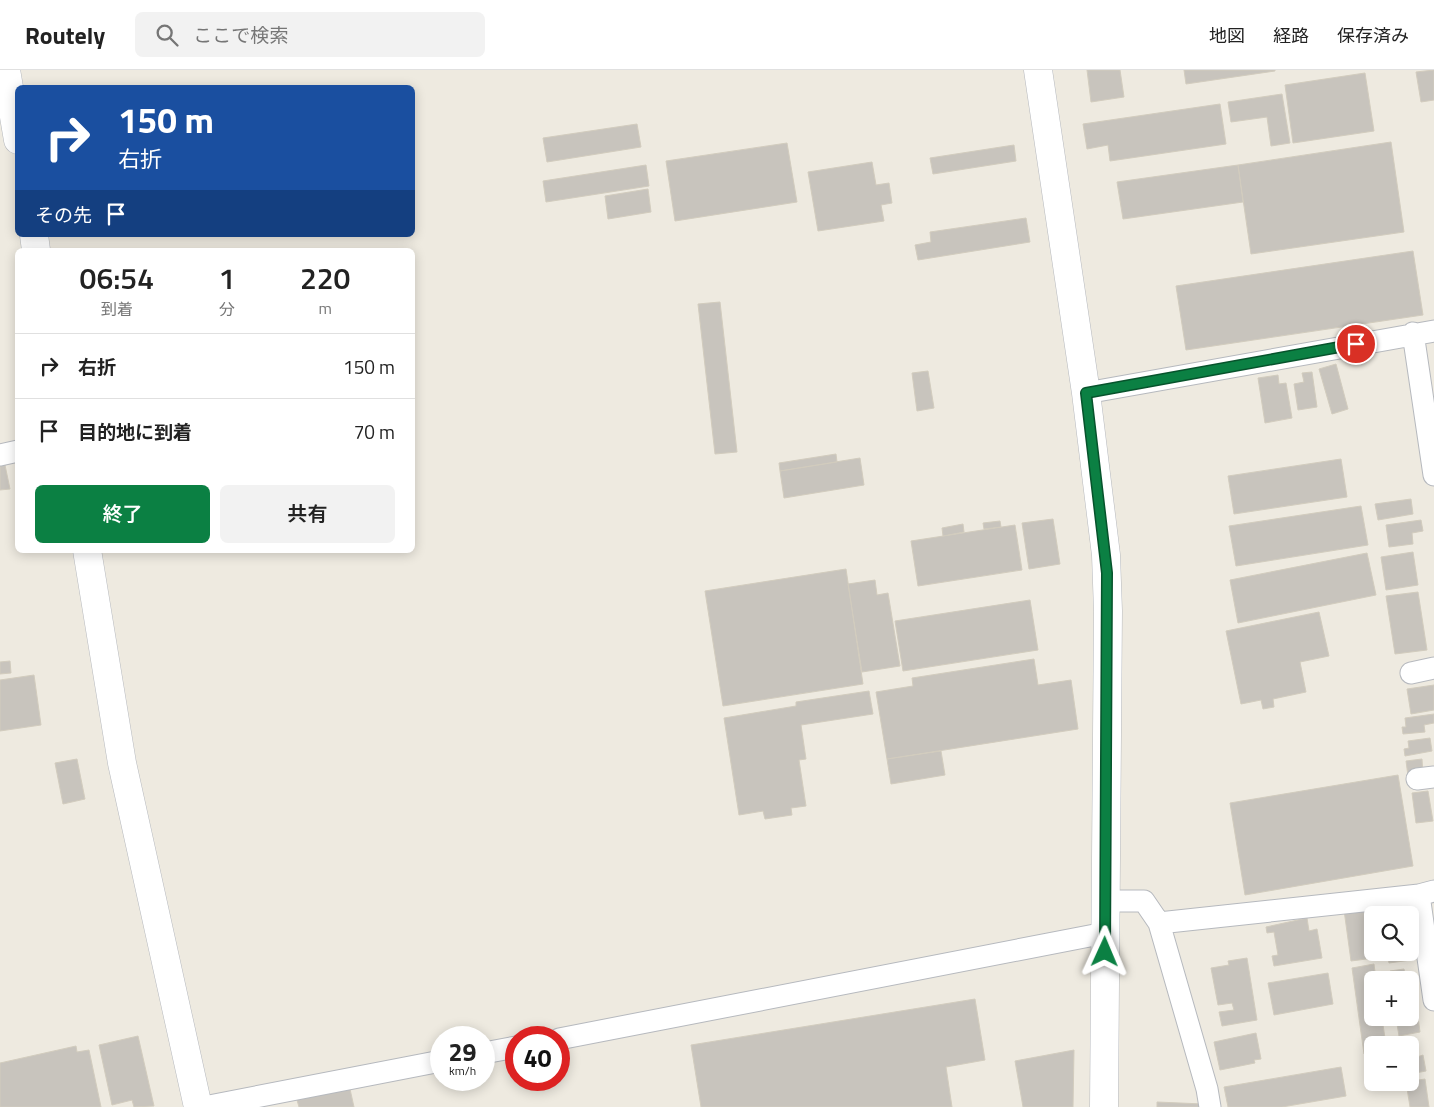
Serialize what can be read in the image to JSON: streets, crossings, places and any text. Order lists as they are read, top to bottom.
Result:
{
  "page": {
    "header": "Routely",
    "search": "ここで検索",
    "nav": ["地図", "経路", "保存済み"],
    "turn": ["150 m", "右折"],
    "then": "その先",
    "eta": [
      "06:54",
      "到着",
      "1",
      "分",
      "220",
      "m"
    ],
    "list": [
      {
        "name": "右折",
        "value": "150 m"
      },
      {
        "name": "目的地に到着",
        "value": "70 m"
      }
    ],
    "buttons": ["終了", "共有"],
    "map_buttons": ["+", "−"],
    "speed": "29 km/h",
    "limit": "40"
  }
}
